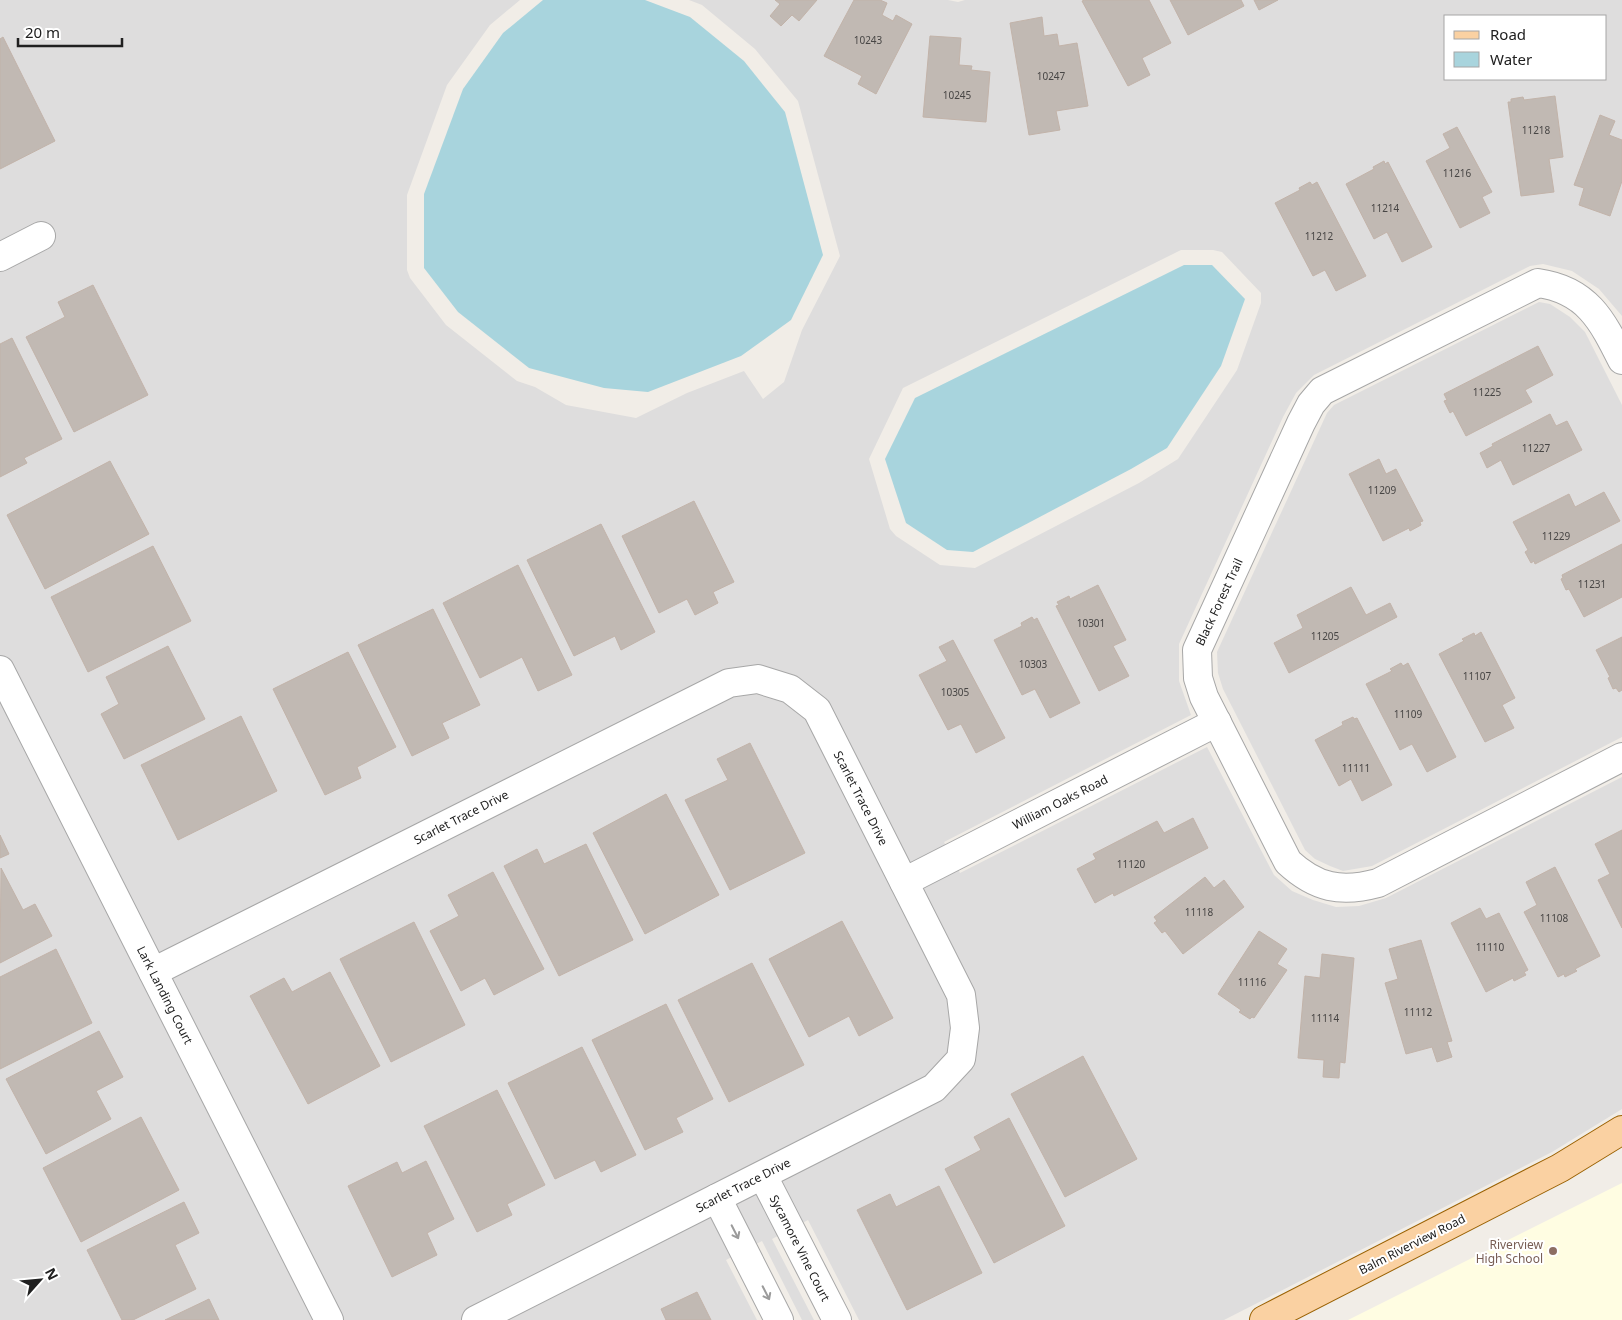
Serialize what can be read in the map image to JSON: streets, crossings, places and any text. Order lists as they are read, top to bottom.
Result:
{
  "streets": {
    "main road": ["Balm Riverview Road"],
    "street": [
      "Black Forest Trail",
      "Scarlet Trace Drive",
      "William Oaks Road",
      "Lark Landing Court",
      "Sycamore Vine Court"
    ]
  },
  "crossings": [
    ["Black Forest Trail", "William Oaks Road"],
    ["Scarlet Trace Drive", "William Oaks Road"],
    ["Scarlet Trace Drive", "Lark Landing Court"],
    ["Scarlet Trace Drive", "Sycamore Vine Court"]
  ],
  "places": ["Riverview High School"],
  "house_numbers": [
    "10243",
    "10247",
    "10245",
    "11218",
    "11216",
    "11214",
    "11212",
    "11225",
    "11227",
    "11209",
    "11229",
    "11231",
    "10301",
    "11205",
    "10303",
    "11107",
    "10305",
    "11109",
    "11111",
    "11120",
    "11118",
    "11108",
    "11110",
    "11116",
    "11112",
    "11114"
  ],
  "legend": ["Road", "Water"],
  "scale_bar": "20 m",
  "north": "top right"
}
